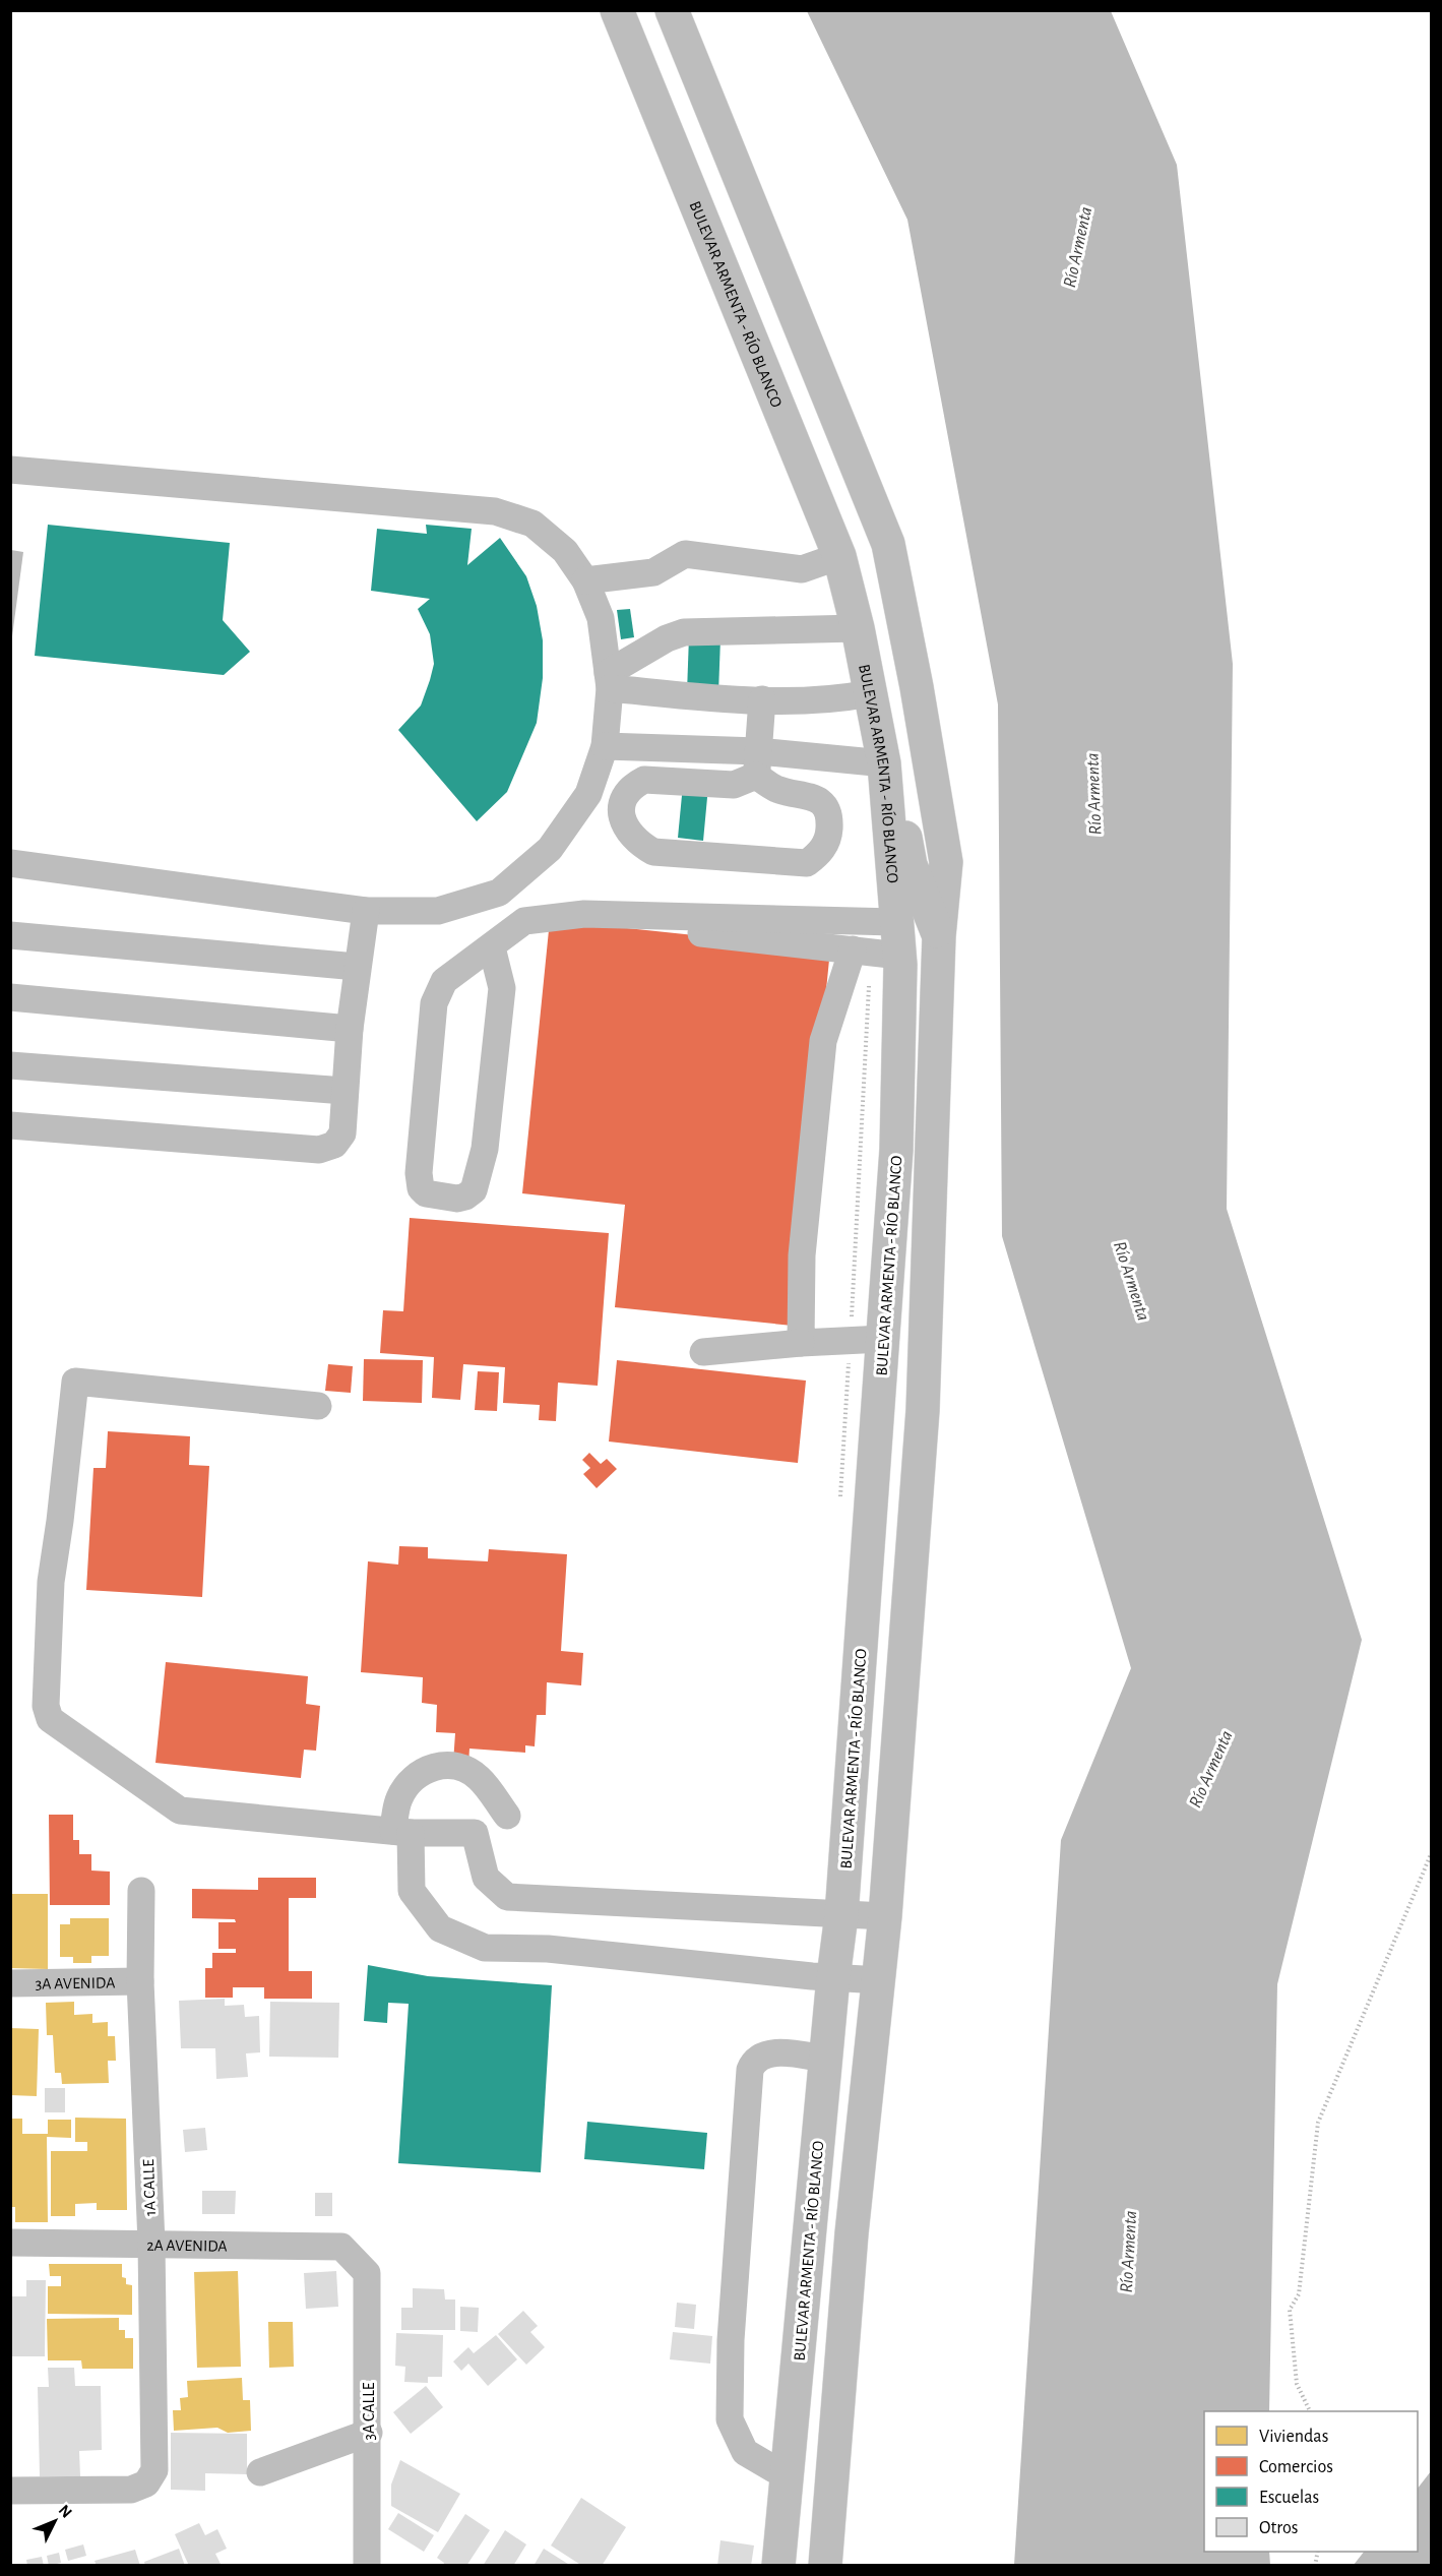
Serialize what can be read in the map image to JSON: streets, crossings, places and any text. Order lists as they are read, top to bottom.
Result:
{
  "streets": {
    "main road": ["BULEVAR ARMENTA - RÍO BLANCO"],
    "street": [
      "3A AVENIDA",
      "1A CALLE",
      "2A AVENIDA",
      "3A CALLE"
    ]
  },
  "crossings": [
    ["3A AVENIDA", "1A CALLE"],
    ["1A CALLE", "2A AVENIDA"],
    ["2A AVENIDA", "3A CALLE"]
  ],
  "water": ["Río Armenta"],
  "legend": [
    "Viviendas",
    "Comercios",
    "Escuelas",
    "Otros"
  ],
  "north": "top right"
}
